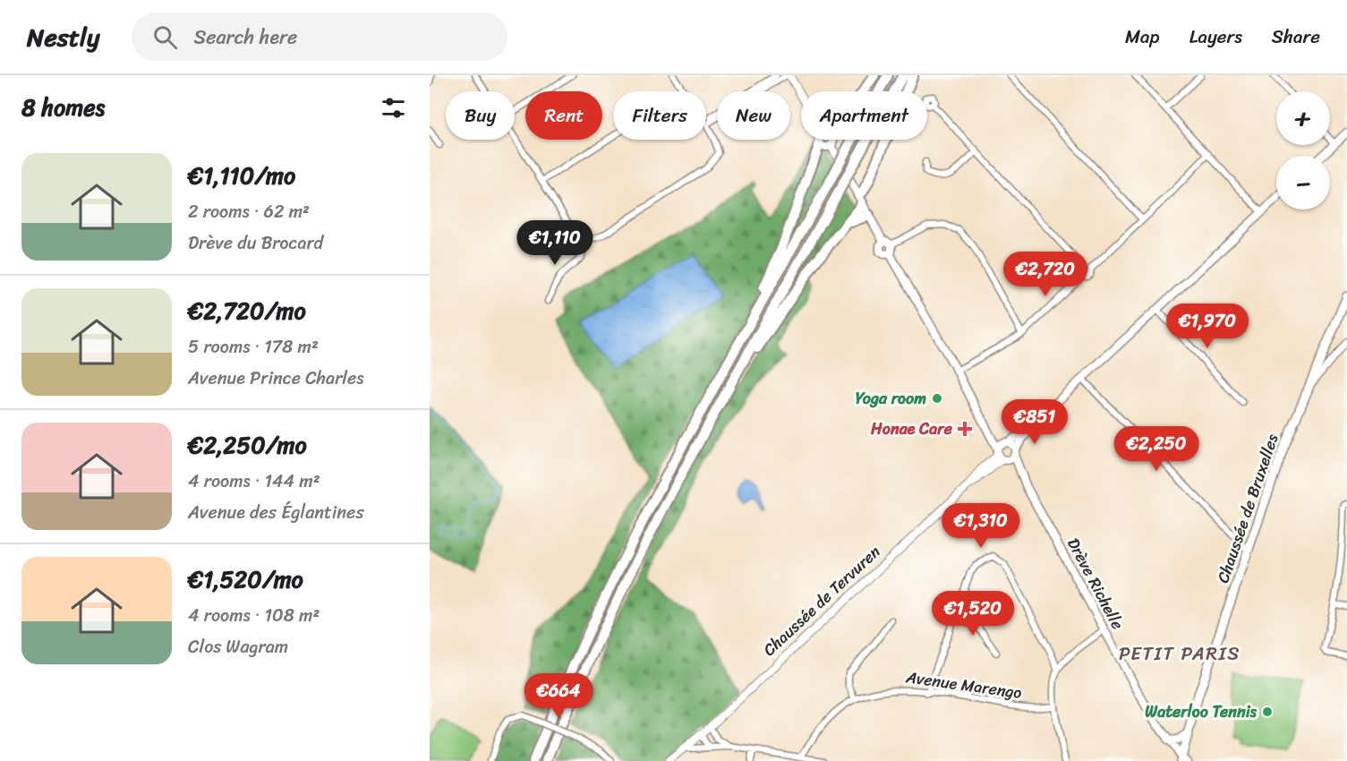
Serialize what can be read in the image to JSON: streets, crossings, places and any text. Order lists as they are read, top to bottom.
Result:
{
  "streets": {
    "main road": ["Chaussée de Bruxelles", "Drève Richelle"],
    "street": ["Chaussée de Tervuren", "Avenue Marengo"]
  },
  "crossings": [
    ["Chaussée de Bruxelles", "Drève Richelle"],
    ["Drève Richelle", "Chaussée de Tervuren"]
  ],
  "districts": ["PETIT PARIS"],
  "places": {
    "other": ["Yoga room", "Waterloo Tennis"],
    "health": ["Honae Care"]
  },
  "page": {
    "header": "Nestly",
    "search": "Search here",
    "nav": ["Map", "Layers", "Share"],
    "heading": "8 homes",
    "map_buttons": ["+", "−"],
    "chip": [
      "Buy",
      "Rent",
      "Filters",
      "New",
      "Apartment"
    ],
    "list": [
      {
        "name": "€1,110/mo",
        "note": "2 rooms · 62 m² · Drève du Brocard"
      },
      {
        "name": "€2,720/mo",
        "note": "5 rooms · 178 m² · Avenue Prince Charles"
      },
      {
        "name": "€2,250/mo",
        "note": "4 rooms · 144 m² · Avenue des Églantines"
      },
      {
        "name": "€1,520/mo",
        "note": "4 rooms · 108 m² · Clos Wagram"
      }
    ],
    "price": [
      "€1,110",
      "€2,720",
      "€1,970",
      "€851",
      "€2,250",
      "€1,310",
      "€1,520",
      "€664"
    ]
  }
}
